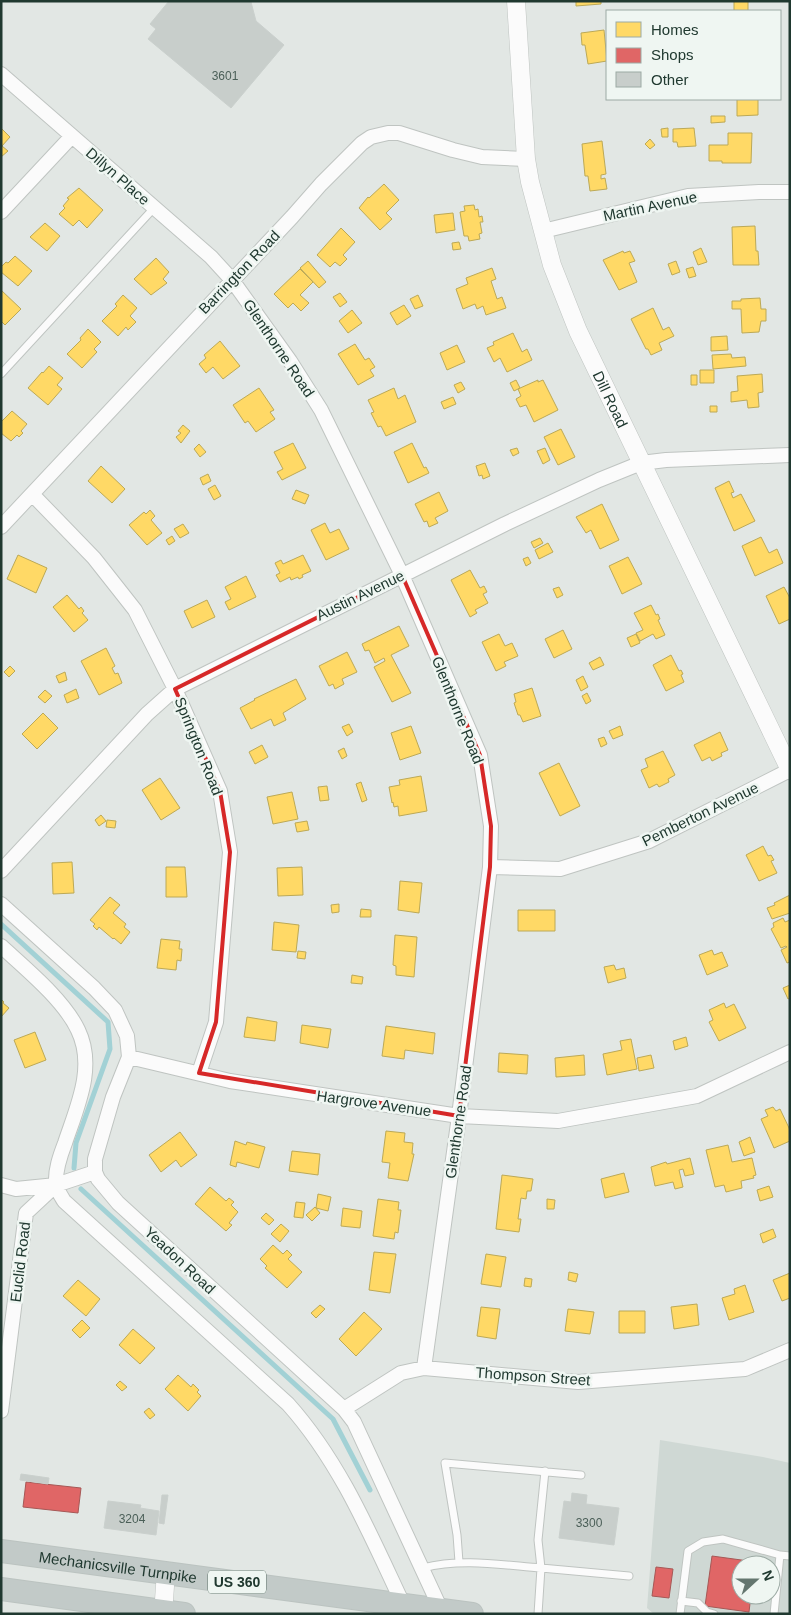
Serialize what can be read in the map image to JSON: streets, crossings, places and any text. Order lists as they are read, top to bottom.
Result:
{
  "streets": {
    "highway": ["Mechanicsville Turnpike", "US 360"],
    "street": [
      "Dillyn Place",
      "Martin Avenue",
      "Barrington Road",
      "Glenthorne Road",
      "Dill Road",
      "Austin Avenue",
      "Springton Road",
      "Pemberton Avenue",
      "Hargrove Avenue",
      "Yeadon Road",
      "Euclid Road",
      "Thompson Street"
    ]
  },
  "crossings": [
    ["Dillyn Place", "Barrington Road"],
    ["Dillyn Place", "Glenthorne Road"],
    ["Martin Avenue", "Dill Road"],
    ["Barrington Road", "Glenthorne Road"],
    ["Barrington Road", "Dill Road"],
    ["Barrington Road", "Springton Road"],
    ["Glenthorne Road", "Austin Avenue"],
    ["Glenthorne Road", "Pemberton Avenue"],
    ["Glenthorne Road", "Hargrove Avenue"],
    ["Glenthorne Road", "Thompson Street"],
    ["Dill Road", "Austin Avenue"],
    ["Dill Road", "Pemberton Avenue"],
    ["Austin Avenue", "Springton Road"],
    ["Springton Road", "Hargrove Avenue"],
    ["Yeadon Road", "Thompson Street"],
    ["Yeadon Road", "Mechanicsville Turnpike"]
  ],
  "house_numbers": ["3601", "3204", "3300"],
  "legend": ["Homes", "Shops", "Other"],
  "north": "right"
}
